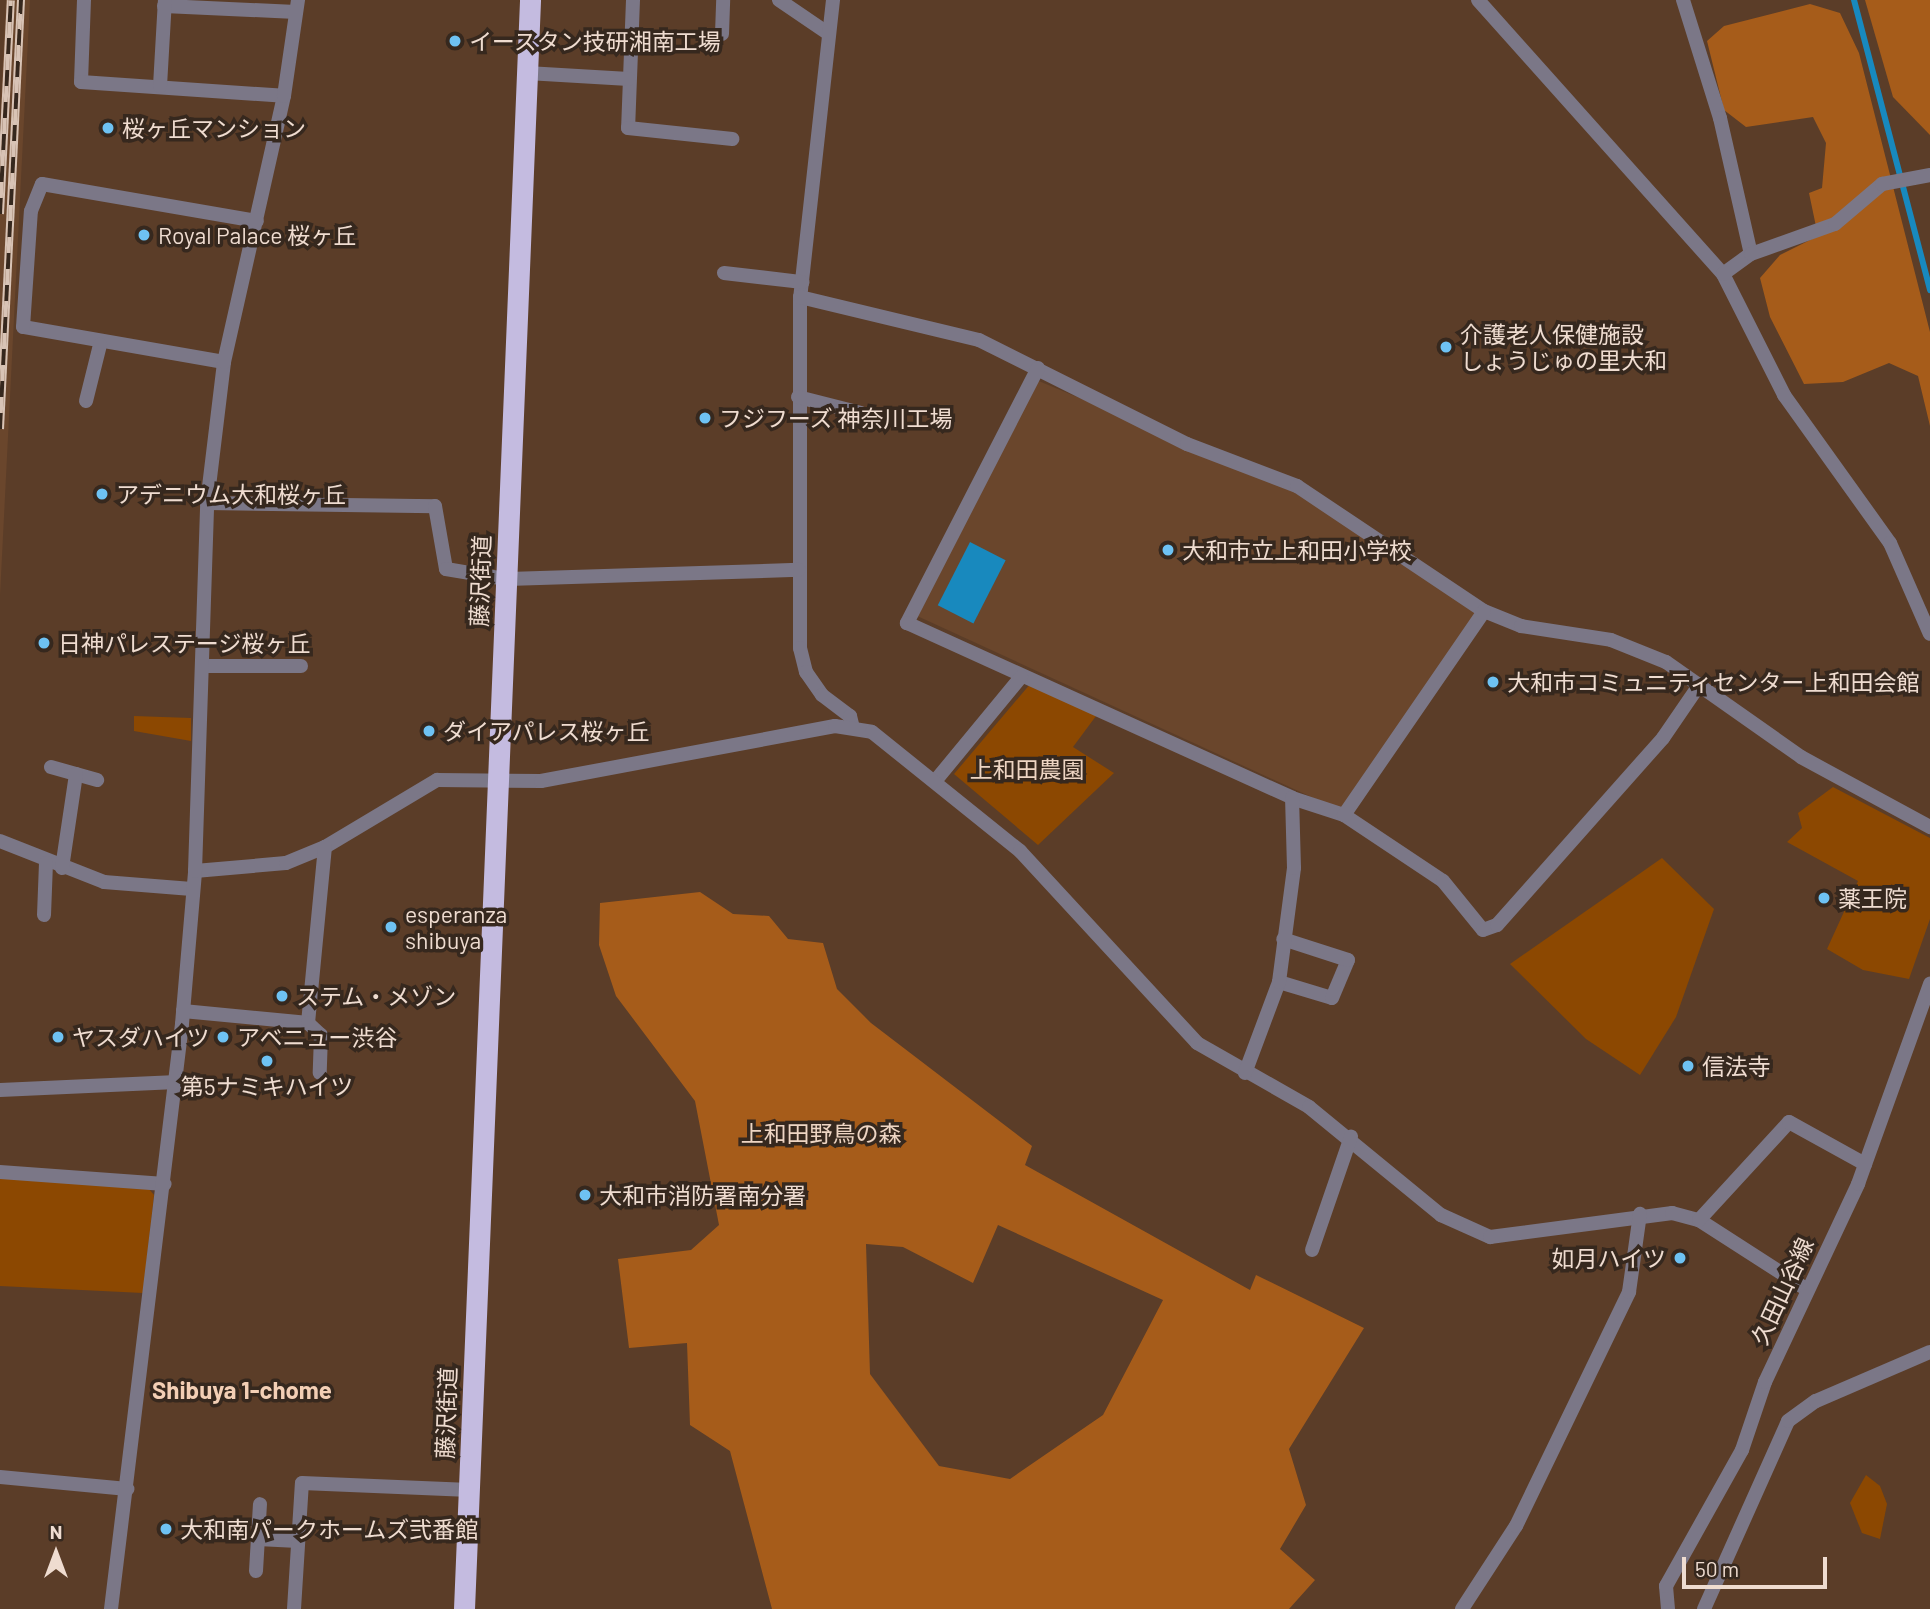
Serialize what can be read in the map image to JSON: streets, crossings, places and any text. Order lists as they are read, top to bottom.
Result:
{
  "streets": {
    "highway": ["藤沢街道"],
    "street": ["久田山谷線"]
  },
  "districts": ["Shibuya 1-chome"],
  "parks": ["上和田農園", "上和田野鳥の森"],
  "places": [
    "イースタン技研湘南工場",
    "桜ヶ丘マンション",
    "Royal Palace 桜ヶ丘",
    "介護老人保健施設 しょうじゅの里大和",
    "フジフーズ 神奈川工場",
    "アデニウム大和桜ヶ丘",
    "大和市立上和田小学校",
    "日神パレステージ桜ヶ丘",
    "大和市コミュニティセンター上和田会館",
    "ダイアパレス桜ヶ丘",
    "薬王院",
    "esperanza shibuya",
    "ステム・メゾン",
    "ヤスダハイツ",
    "アベニュー渋谷",
    "第5ナミキハイツ",
    "信法寺",
    "大和市消防署南分署",
    "如月ハイツ",
    "大和南パークホームズ弐番館"
  ],
  "scale_bar": "50 m",
  "north": "top"
}
